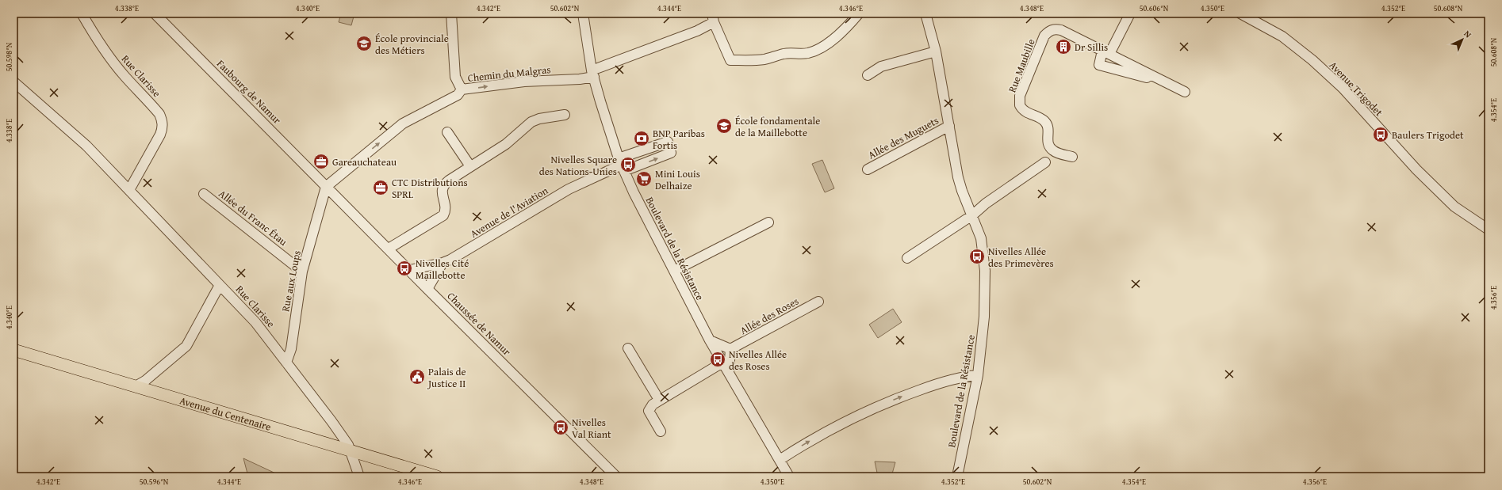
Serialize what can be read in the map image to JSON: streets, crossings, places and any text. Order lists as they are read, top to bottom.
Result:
{
  "streets": {
    "main road": ["Avenue du Centenaire"],
    "street": [
      "Rue Maubille",
      "Chemin du Malgras",
      "Rue Clarisse",
      "Avenue Trigodet",
      "Faubourg de Namur",
      "Allée des Muguets",
      "Avenue de l'Aviation",
      "Allée du Franc Étau",
      "Boulevard de la Résistance",
      "Rue aux Loups",
      "Allée des Roses",
      "Chaussée de Namur"
    ]
  },
  "crossings": [
    ["Chemin du Malgras", "Faubourg de Namur"],
    ["Chemin du Malgras", "Boulevard de la Résistance"],
    ["Chemin du Malgras", "Rue aux Loups"],
    ["Chemin du Malgras", "Chaussée de Namur"],
    ["Rue Clarisse", "Rue aux Loups"],
    ["Rue Clarisse", "Avenue du Centenaire"],
    ["Faubourg de Namur", "Rue aux Loups"],
    ["Faubourg de Namur", "Chaussée de Namur"],
    ["Allée des Muguets", "Boulevard de la Résistance"],
    ["Avenue de l'Aviation", "Boulevard de la Résistance"],
    ["Avenue de l'Aviation", "Chaussée de Namur"],
    ["Allée du Franc Étau", "Rue aux Loups"],
    ["Rue aux Loups", "Chaussée de Namur"]
  ],
  "places": {
    "school or university": ["École provinciale des Métiers", "École fondamentale de la Maillebotte"],
    "building": ["Dr Sillis"],
    "bus stop": [
      "Baulers Trigodet",
      "Nivelles Square des Nations-Unies",
      "Nivelles Allée des Primevères",
      "Nivelles Cité Maillebotte",
      "Nivelles Allée des Roses",
      "Nivelles Val Riant"
    ],
    "bank": ["BNP Paribas Fortis"],
    "office": ["Gareauchateau", "CTC Distributions SPRL"],
    "supermarket": ["Mini Louis Delhaize"],
    "public building": ["Palais de Justice II"]
  },
  "north": "top right",
  "coordinates": [
    "4.338°E",
    "4.340°E",
    "4.342°E",
    "50.602°N",
    "4.344°E",
    "4.346°E",
    "4.348°E",
    "50.606°N",
    "4.350°E",
    "4.352°E",
    "50.608°N",
    "50.598°N",
    "4.354°E",
    "4.356°E",
    "50.596°N"
  ]
}
